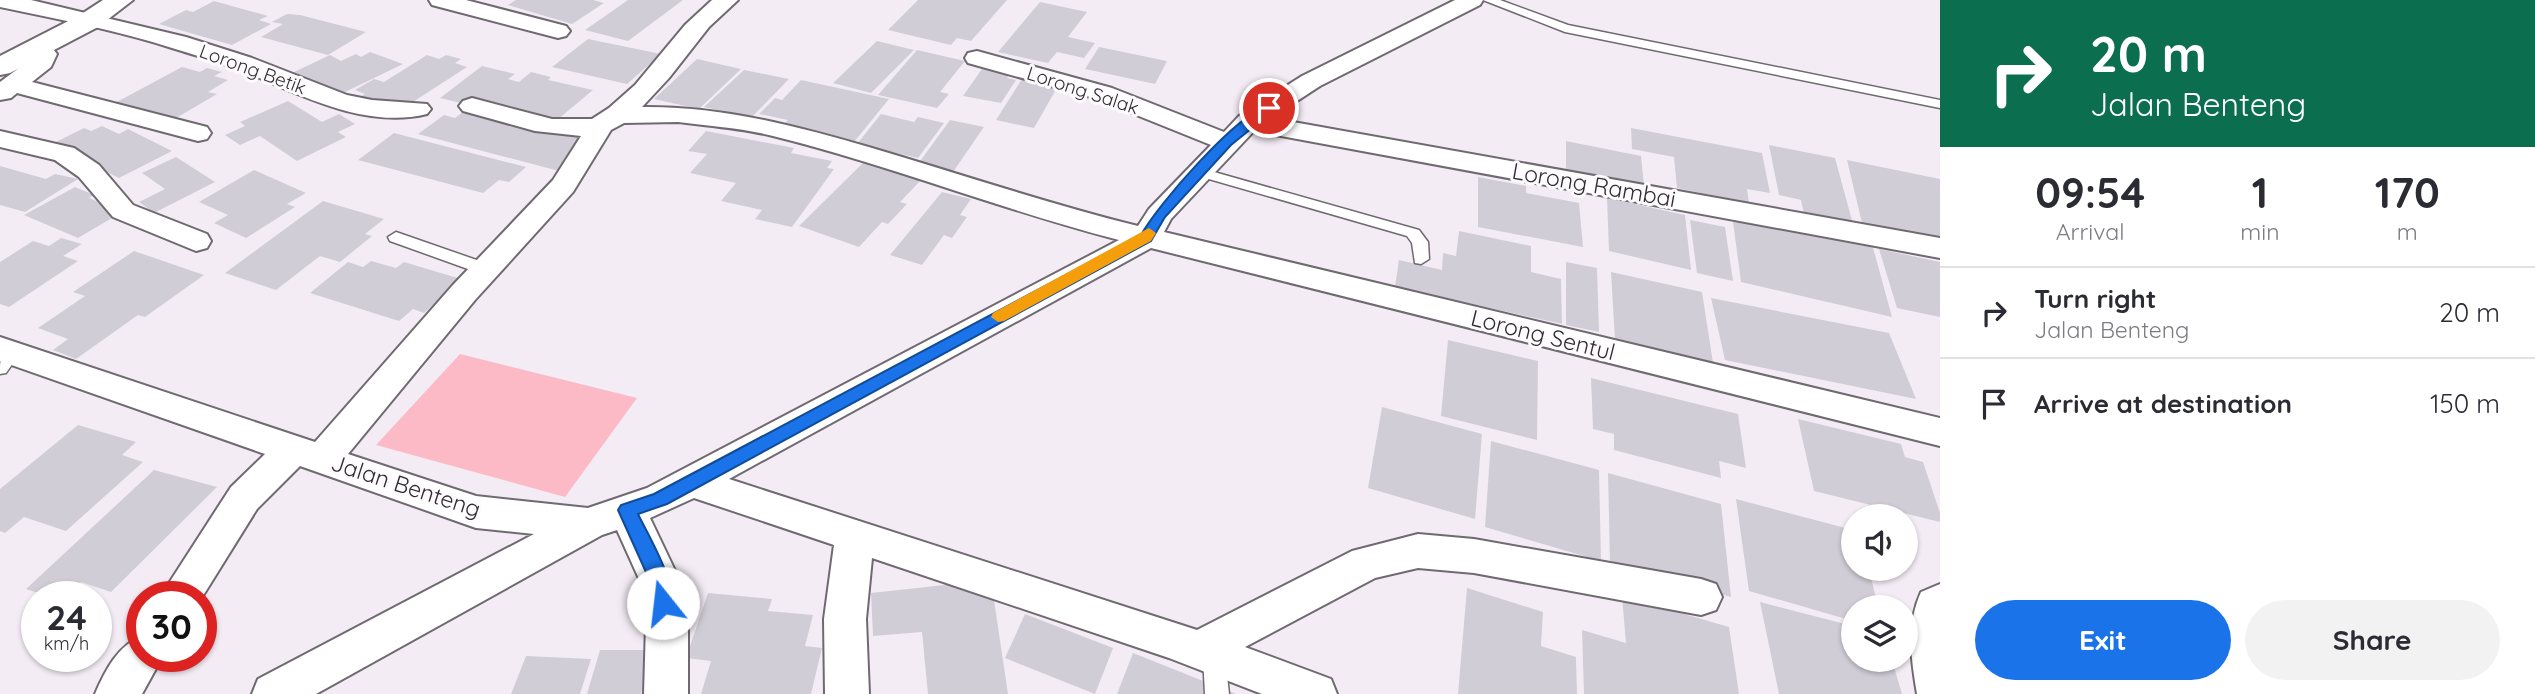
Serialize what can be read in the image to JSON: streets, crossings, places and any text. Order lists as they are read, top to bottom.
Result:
{
  "streets": {
    "street": [
      "Lorong Betik",
      "Lorong Salak",
      "Lorong Rambai",
      "Lorong Sentul",
      "Jalan Benteng"
    ]
  },
  "crossings": [
    ["Lorong Salak", "Lorong Rambai"],
    ["Lorong Salak", "Jalan Benteng"],
    ["Lorong Rambai", "Jalan Benteng"],
    ["Lorong Sentul", "Jalan Benteng"]
  ],
  "page": {
    "turn": ["20 m", "Jalan Benteng"],
    "eta": [
      "09:54",
      "Arrival",
      "1",
      "min",
      "170",
      "m"
    ],
    "list": [
      {
        "name": "Turn right",
        "note": "Jalan Benteng",
        "value": "20 m"
      },
      {
        "name": "Arrive at destination",
        "value": "150 m"
      }
    ],
    "speed": "24 km/h",
    "limit": "30",
    "buttons": ["Exit", "Share"]
  }
}
